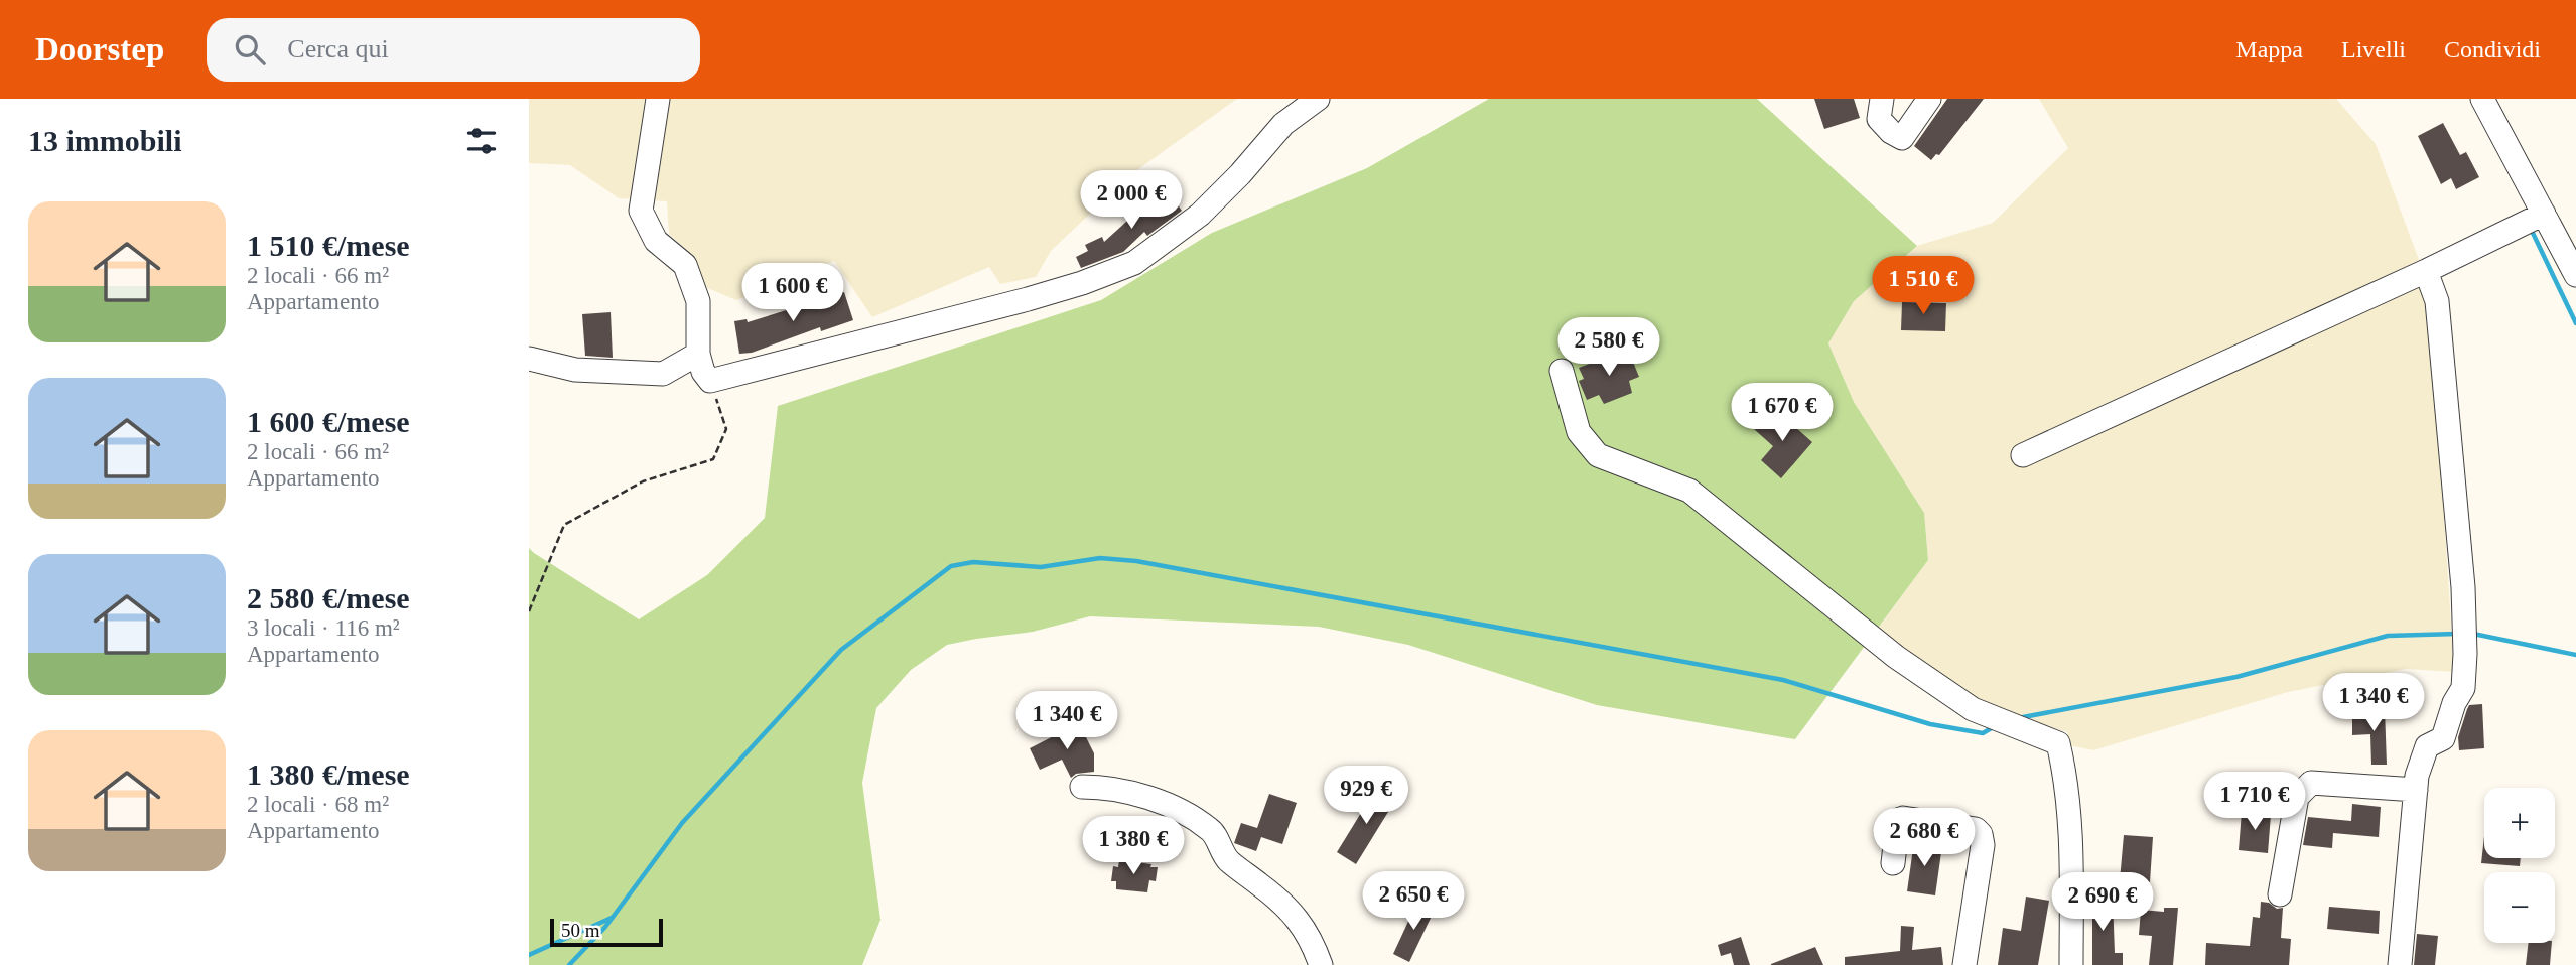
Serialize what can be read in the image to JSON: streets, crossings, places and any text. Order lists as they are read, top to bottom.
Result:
{
  "scale_bar": "50 m",
  "page": {
    "header": "Doorstep",
    "search": "Cerca qui",
    "nav": ["Mappa", "Livelli", "Condividi"],
    "heading": "13 immobili",
    "price": [
      "2 000 €",
      "1 510 €",
      "1 600 €",
      "2 580 €",
      "1 670 €",
      "1 340 €",
      "1 340 €",
      "929 €",
      "1 710 €",
      "2 680 €",
      "1 380 €",
      "2 650 €",
      "2 690 €"
    ],
    "list": [
      {
        "name": "1 510 €/mese",
        "note": "2 locali · 66 m² · Appartamento"
      },
      {
        "name": "1 600 €/mese",
        "note": "2 locali · 66 m² · Appartamento"
      },
      {
        "name": "2 580 €/mese",
        "note": "3 locali · 116 m² · Appartamento"
      },
      {
        "name": "1 380 €/mese",
        "note": "2 locali · 68 m² · Appartamento"
      }
    ],
    "map_buttons": ["+", "−"],
    "scale": "50 m"
  }
}
